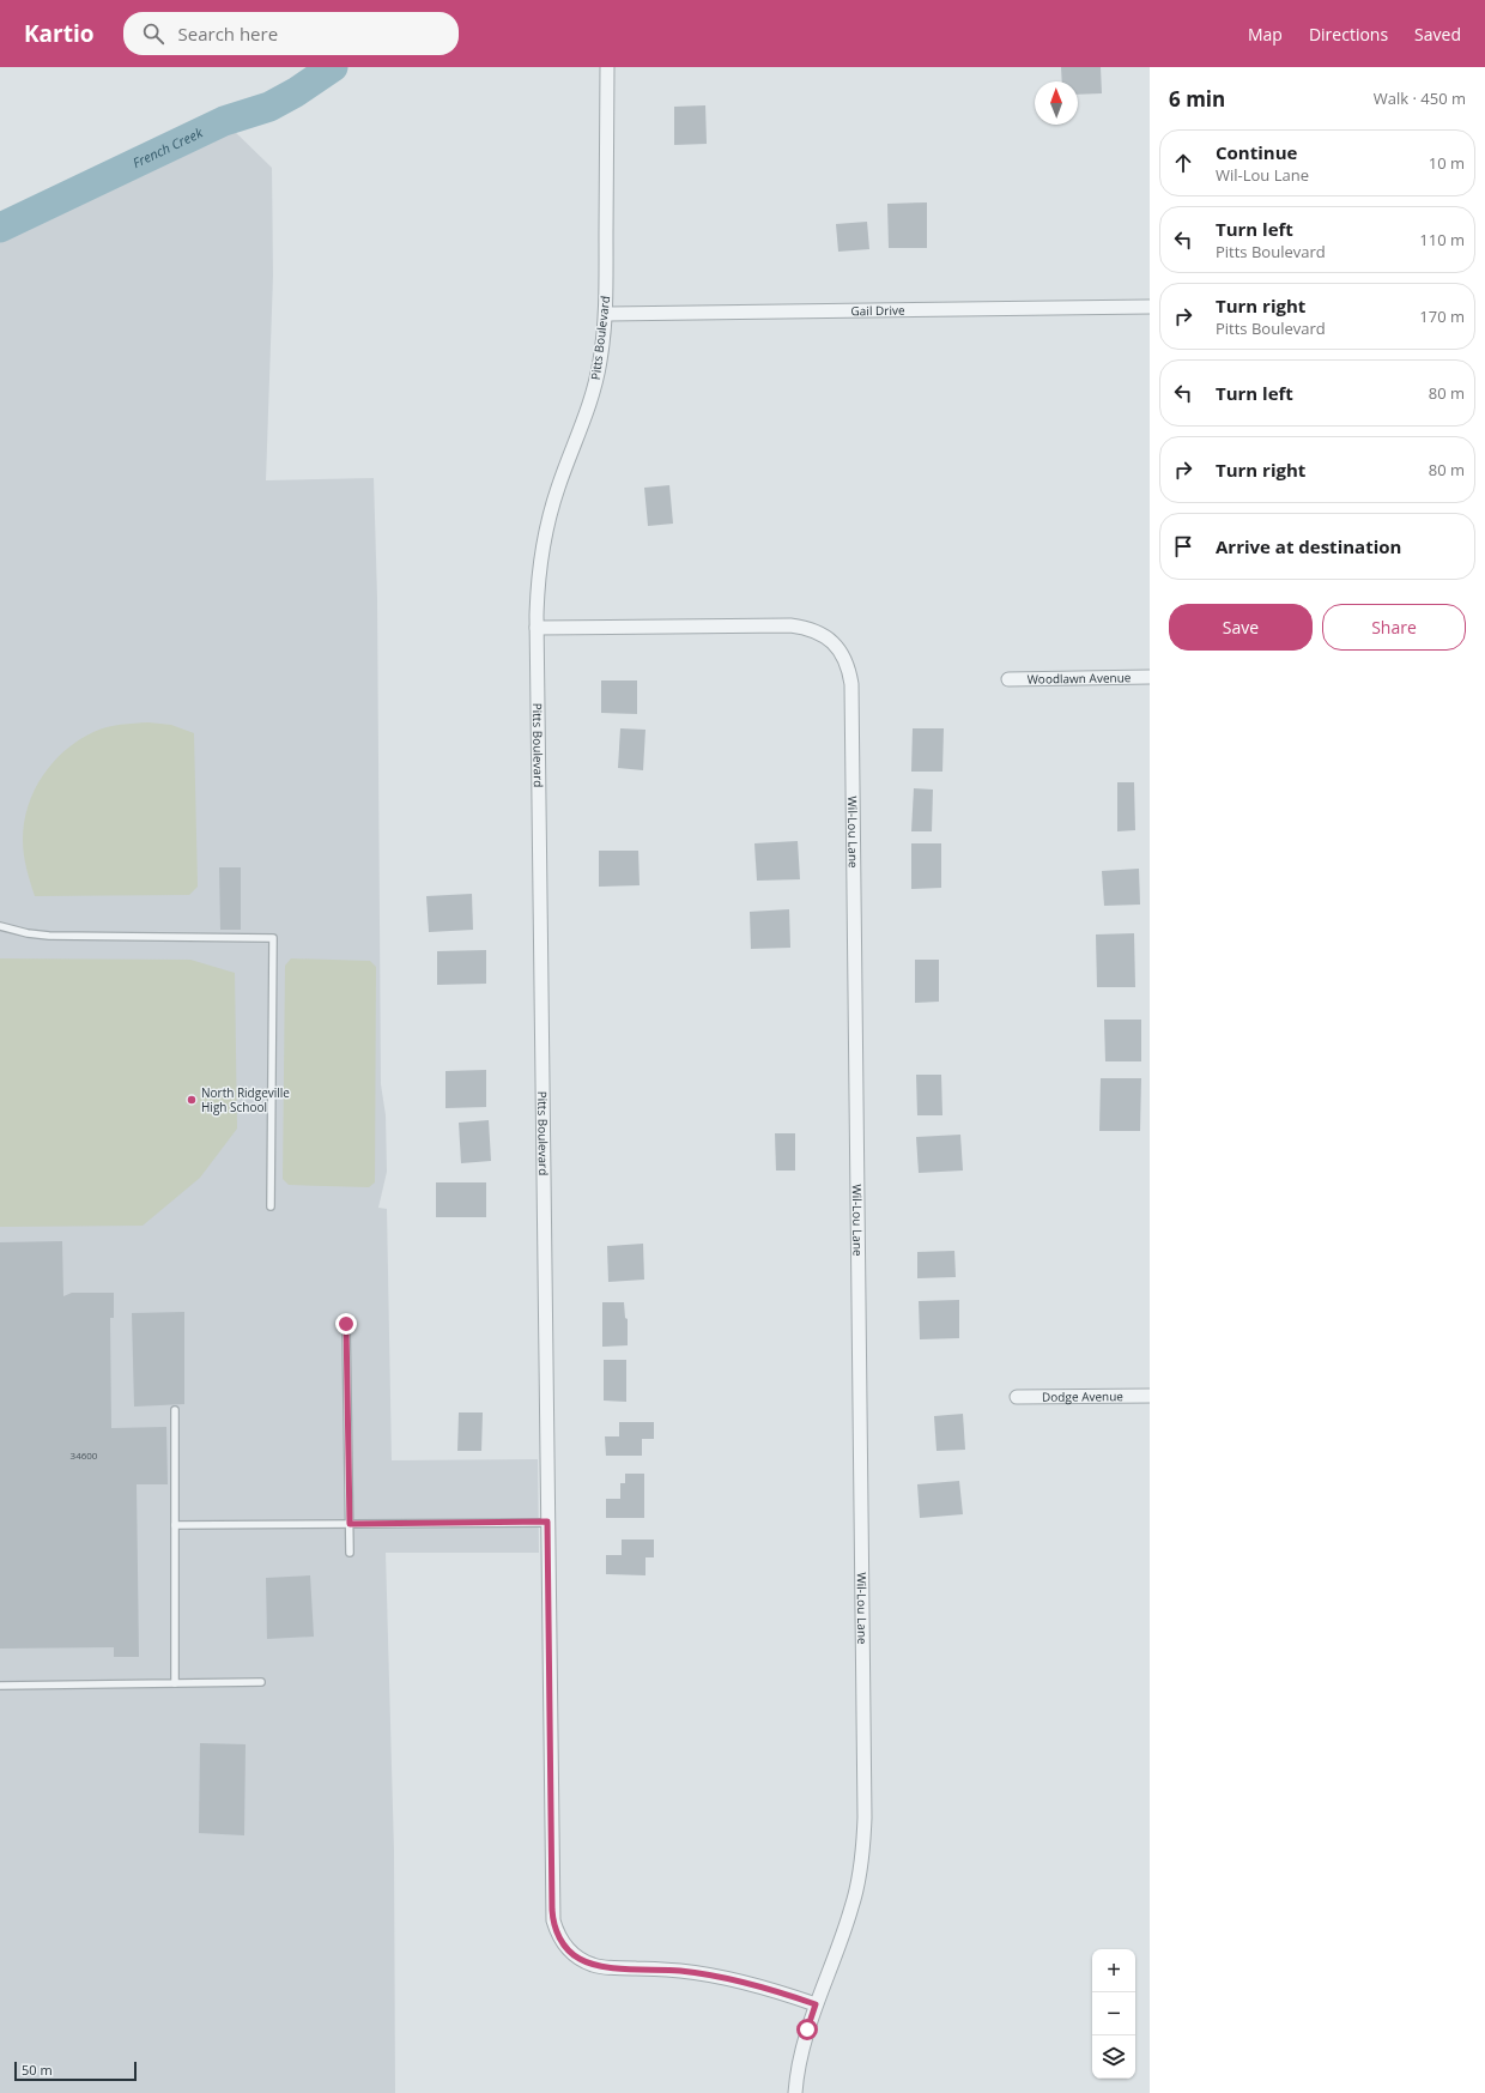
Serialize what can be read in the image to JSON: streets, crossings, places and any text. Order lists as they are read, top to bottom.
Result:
{
  "streets": {
    "street": [
      "Gail Drive",
      "Pitts Boulevard",
      "Woodlawn Avenue",
      "Wil-Lou Lane",
      "Dodge Avenue"
    ]
  },
  "crossings": [
    ["Gail Drive", "Pitts Boulevard"],
    ["Pitts Boulevard", "Wil-Lou Lane"]
  ],
  "water": ["French Creek"],
  "places": ["North Ridgeville High School"],
  "house_numbers": ["34600"],
  "scale_bar": "50 m",
  "north": "top",
  "page": {
    "header": "Kartio",
    "search": "Search here",
    "nav": ["Map", "Directions", "Saved"],
    "heading": ["6 min", "Walk · 450 m"],
    "list": [
      ["Continue", "Wil-Lou Lane", "10 m"],
      ["Turn left", "Pitts Boulevard", "110 m"],
      ["Turn right", "Pitts Boulevard", "170 m"],
      ["Turn left", "80 m"],
      ["Turn right", "80 m"],
      "Arrive at destination"
    ],
    "buttons": ["Save", "Share"],
    "map_buttons": ["+", "−"],
    "scale": "50 m"
  }
}
